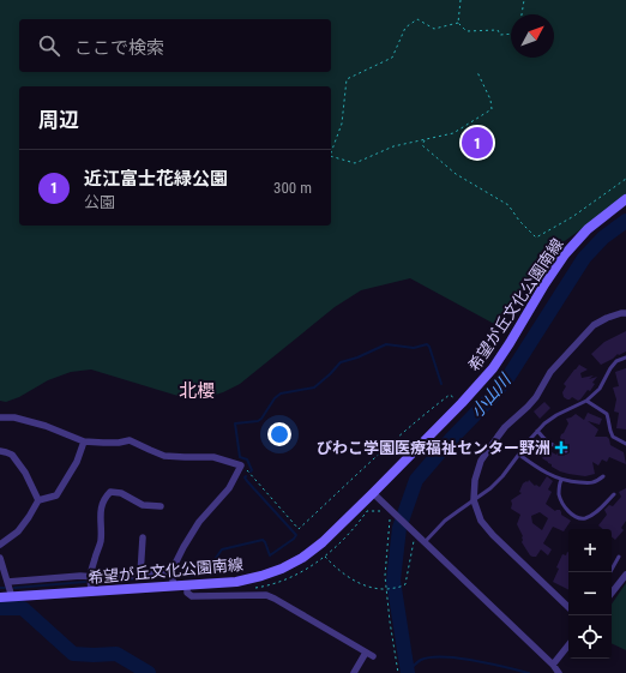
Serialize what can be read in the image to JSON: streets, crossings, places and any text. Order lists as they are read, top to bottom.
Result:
{
  "streets": {
    "main road": ["希望が丘文化公園南線"]
  },
  "districts": ["北櫻"],
  "water": ["小山川"],
  "places": {
    "health": ["びわこ学園医療福祉センター野洲"]
  },
  "north": "top right",
  "page": {
    "search": "ここで検索",
    "heading": "周辺",
    "pins": "1",
    "list": [
      {
        "mark": "1",
        "name": "近江富士花緑公園",
        "note": "公園",
        "value": "300 m"
      }
    ],
    "map_buttons": ["+", "−"]
  }
}
